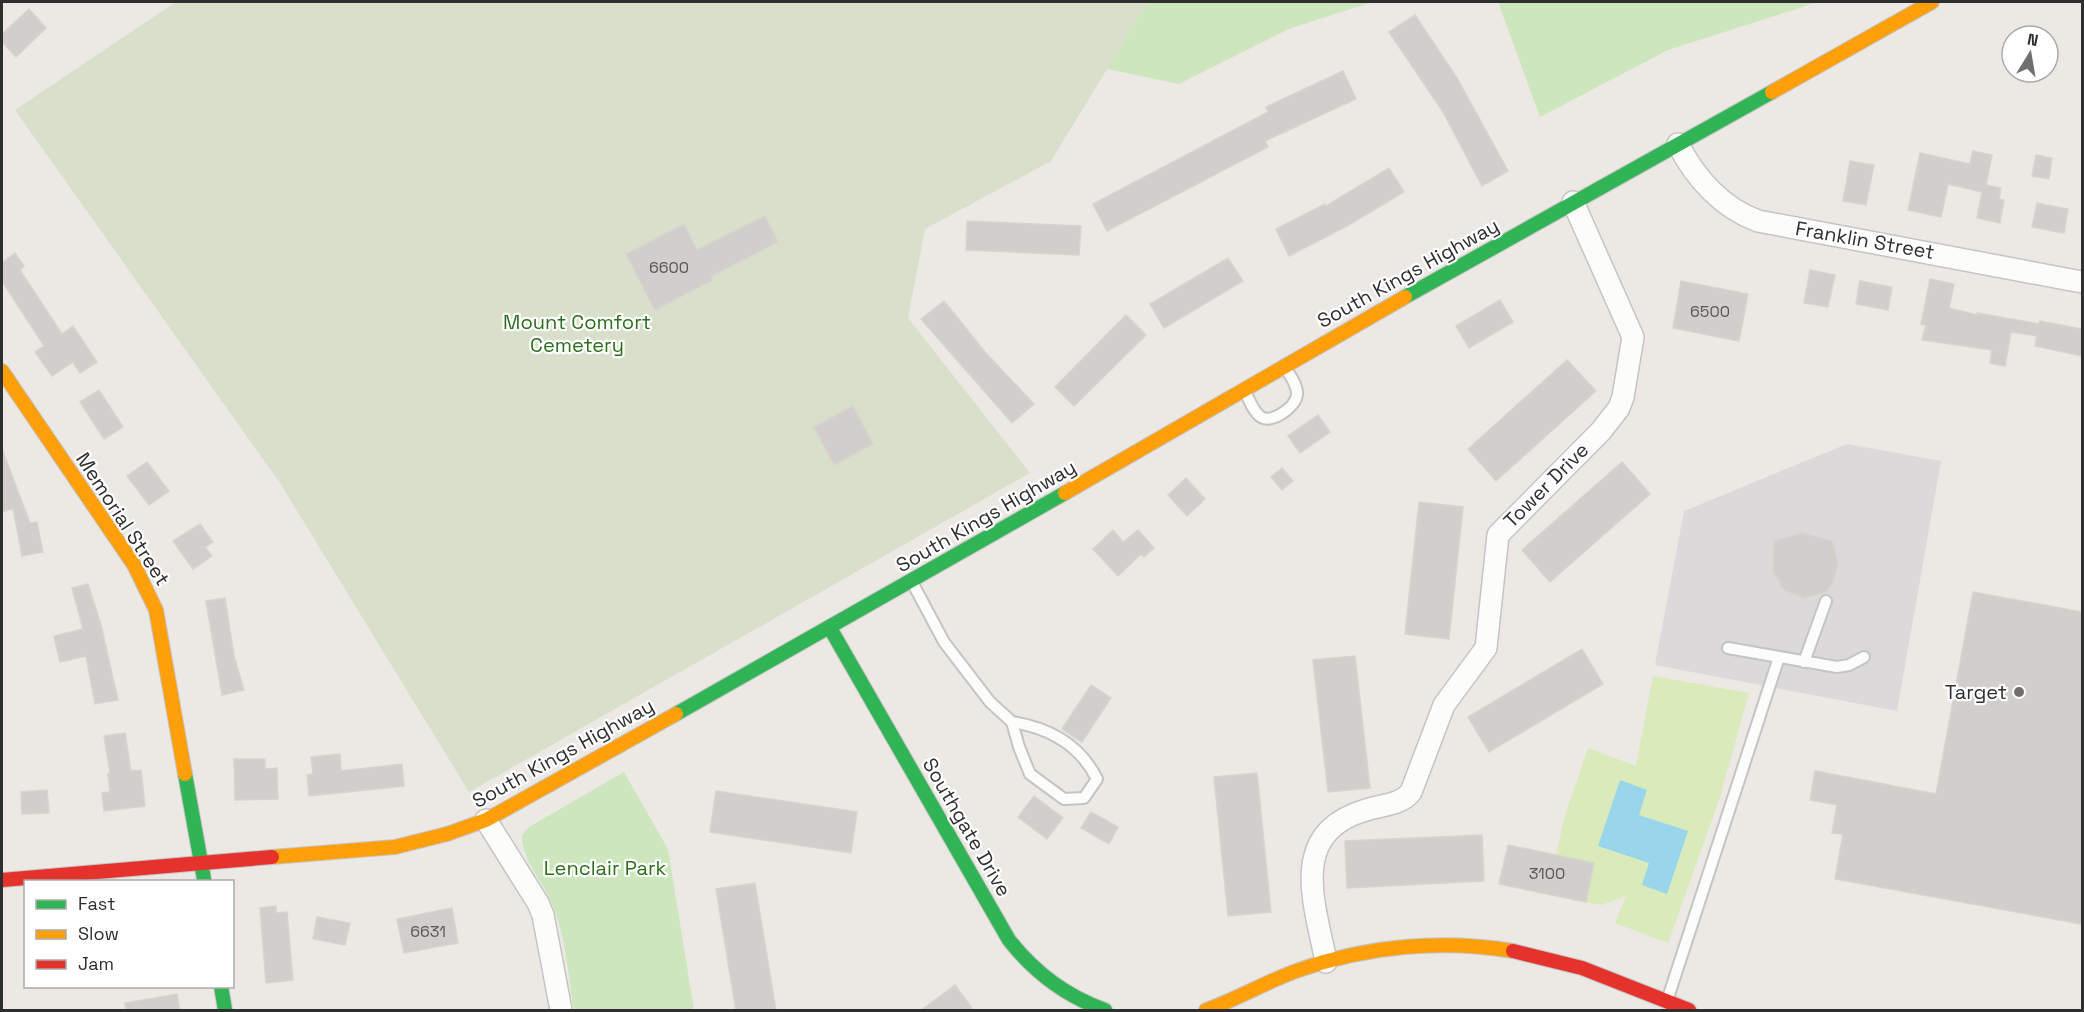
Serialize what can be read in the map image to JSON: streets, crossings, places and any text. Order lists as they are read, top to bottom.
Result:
{
  "streets": {
    "main road": ["South Kings Highway", "Memorial Street", "Southgate Drive"],
    "street": ["Franklin Street", "Tower Drive"]
  },
  "crossings": [
    ["Franklin Street", "South Kings Highway"],
    ["South Kings Highway", "Tower Drive"],
    ["South Kings Highway", "Memorial Street"],
    ["South Kings Highway", "Southgate Drive"]
  ],
  "parks": ["Mount Comfort Cemetery", "Lenclair Park"],
  "places": ["Target"],
  "house_numbers": [
    "6600",
    "6500",
    "3100",
    "6631"
  ],
  "legend": ["Fast", "Slow", "Jam"],
  "north": "top"
}
